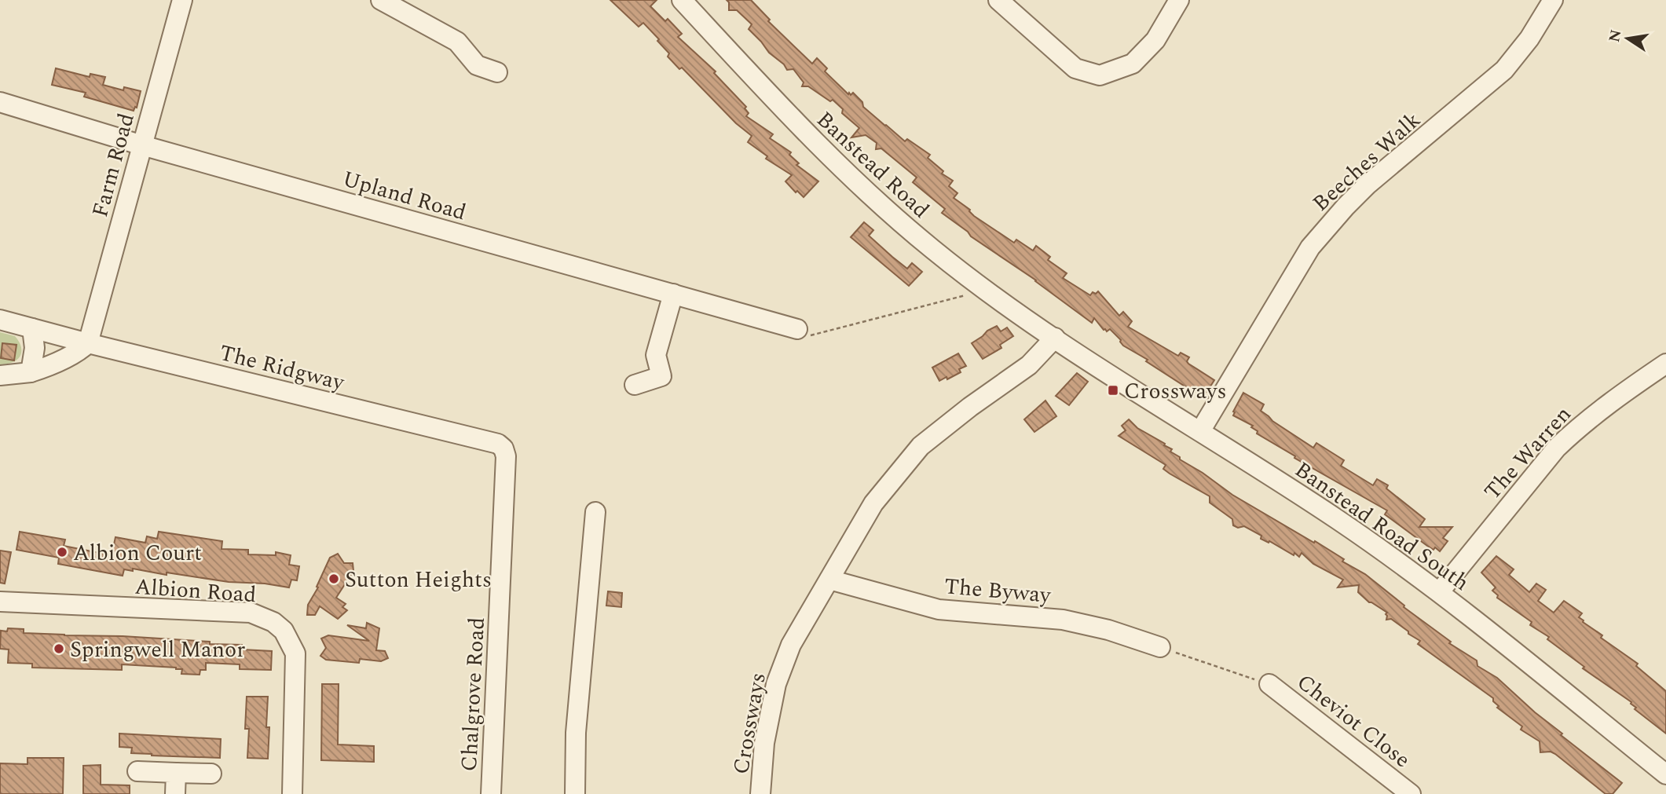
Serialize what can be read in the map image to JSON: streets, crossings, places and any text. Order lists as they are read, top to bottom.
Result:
{
  "streets": {
    "street": [
      "Beeches Walk",
      "Banstead Road",
      "Farm Road",
      "Upland Road",
      "The Ridgway",
      "The Warren",
      "Banstead Road South",
      "Albion Road",
      "The Byway",
      "Chalgrove Road",
      "Cheviot Close",
      "Crossways"
    ]
  },
  "crossings": [
    ["Beeches Walk", "Banstead Road South"],
    ["Banstead Road", "Banstead Road South"],
    ["Banstead Road", "Crossways"],
    ["Farm Road", "Upland Road"],
    ["Farm Road", "The Ridgway"],
    ["The Ridgway", "Chalgrove Road"],
    ["The Warren", "Banstead Road South"],
    ["Banstead Road South", "Crossways"],
    ["The Byway", "Crossways"]
  ],
  "places": {
    "transit": ["Crossways"],
    "other": ["Albion Court", "Sutton Heights", "Springwell Manor"]
  },
  "north": "left"
}
